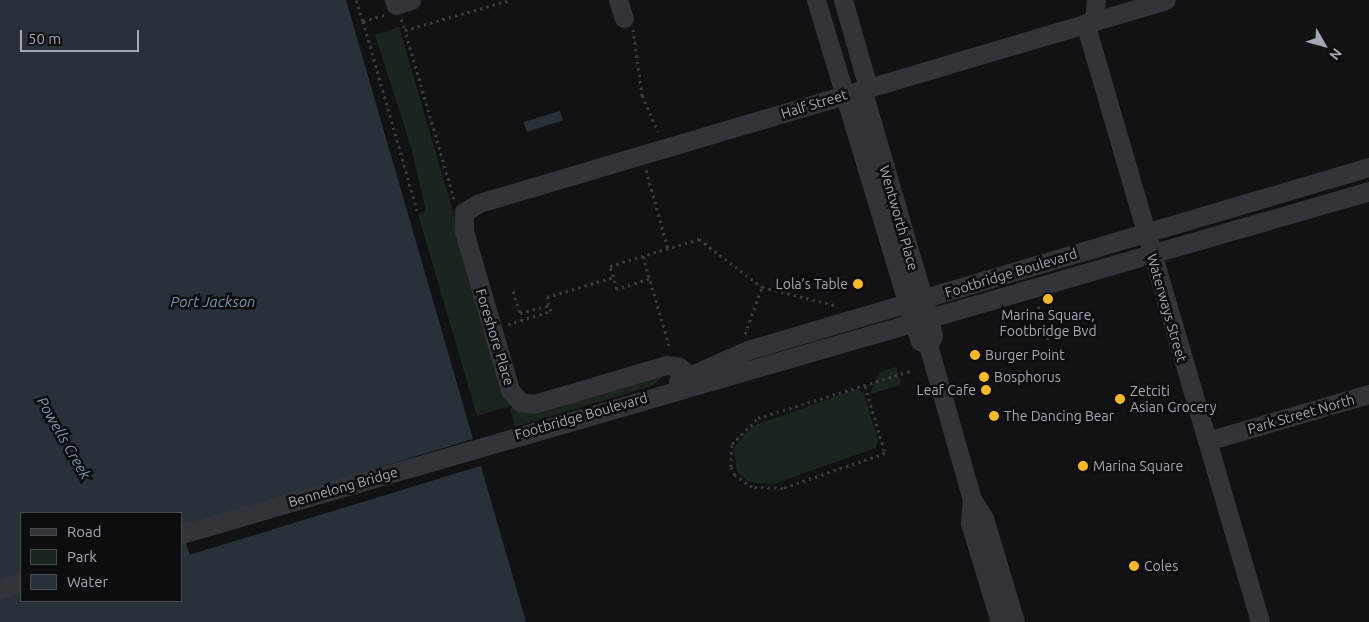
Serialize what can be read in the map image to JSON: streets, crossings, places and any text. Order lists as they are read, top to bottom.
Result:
{
  "streets": {
    "street": [
      "Half Street",
      "Wentworth Place",
      "Footbridge Boulevard",
      "Waterways Street",
      "Foreshore Place",
      "Park Street North",
      "Bennelong Bridge"
    ]
  },
  "crossings": [
    ["Half Street", "Wentworth Place"],
    ["Half Street", "Waterways Street"],
    ["Half Street", "Foreshore Place"],
    ["Wentworth Place", "Footbridge Boulevard"],
    ["Footbridge Boulevard", "Waterways Street"],
    ["Footbridge Boulevard", "Foreshore Place"],
    ["Footbridge Boulevard", "Bennelong Bridge"],
    ["Waterways Street", "Park Street North"]
  ],
  "water": ["Port Jackson", "Powells Creek"],
  "places": [
    "Lola’s Table",
    "Marina Square, Footbridge Bvd",
    "Burger Point",
    "Bosphorus",
    "Leaf Cafe",
    "Zetciti Asian Grocery",
    "The Dancing Bear",
    "Marina Square",
    "Coles"
  ],
  "legend": ["Road", "Park", "Water"],
  "scale_bar": "50 m",
  "north": "bottom right"
}
